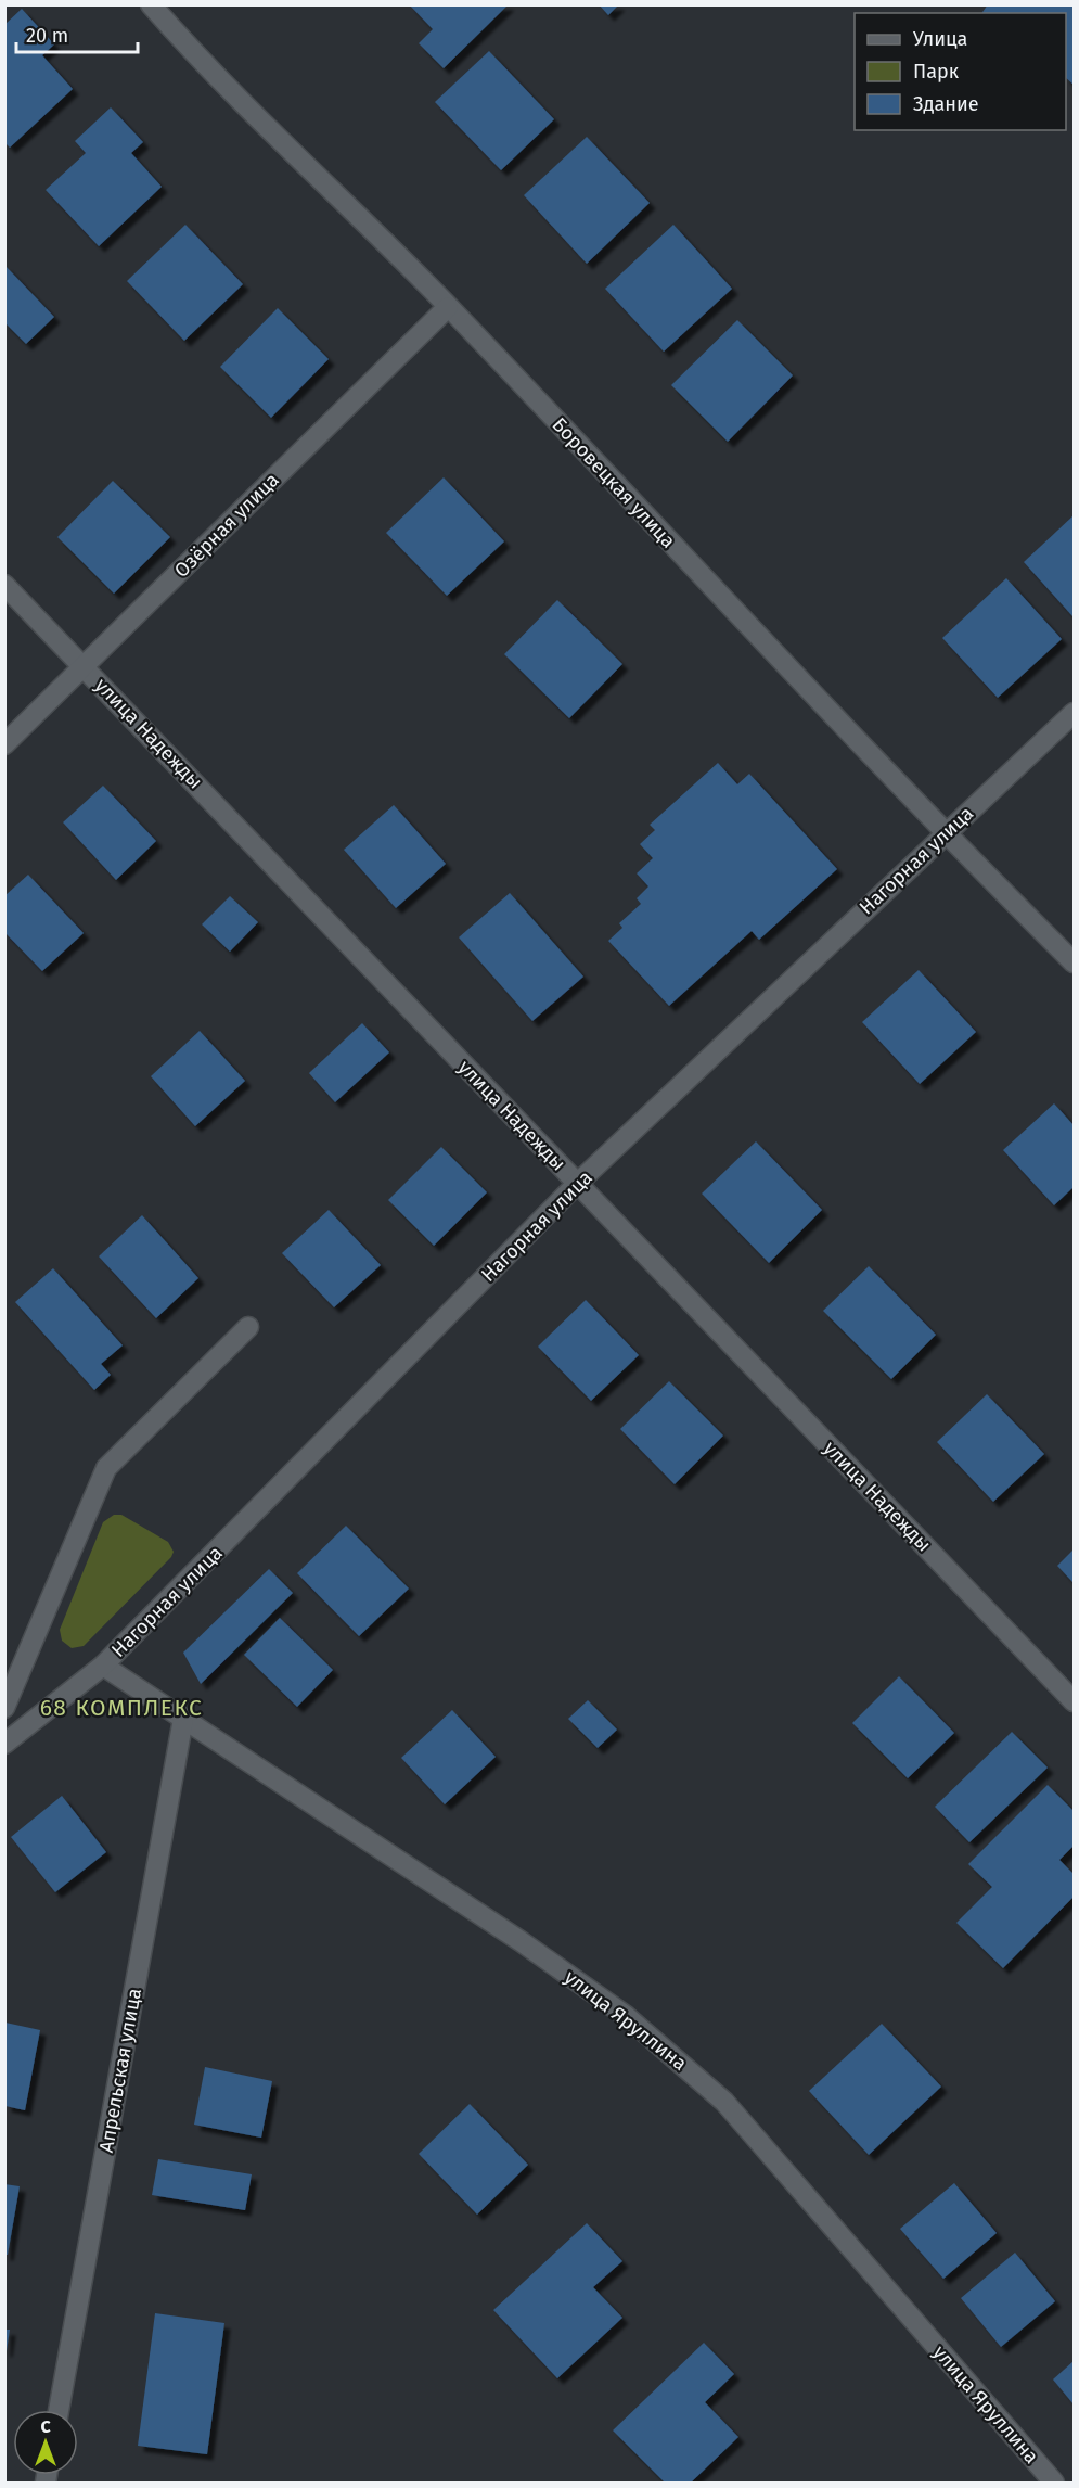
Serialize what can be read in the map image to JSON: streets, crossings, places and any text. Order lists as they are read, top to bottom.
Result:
{
  "streets": {
    "street": [
      "Боровецкая улица",
      "Озёрная улица",
      "улица Надежды",
      "Нагорная улица",
      "улица Яруллина",
      "Апрельская улица"
    ]
  },
  "crossings": [
    ["Боровецкая улица", "Озёрная улица"],
    ["Боровецкая улица", "Нагорная улица"],
    ["Озёрная улица", "улица Надежды"],
    ["улица Надежды", "Нагорная улица"],
    ["Нагорная улица", "улица Яруллина"],
    ["улица Яруллина", "Апрельская улица"]
  ],
  "districts": ["68 КОМПЛЕКС"],
  "legend": ["Улица", "Парк", "Здание"],
  "scale_bar": "20 m",
  "north": "top"
}
